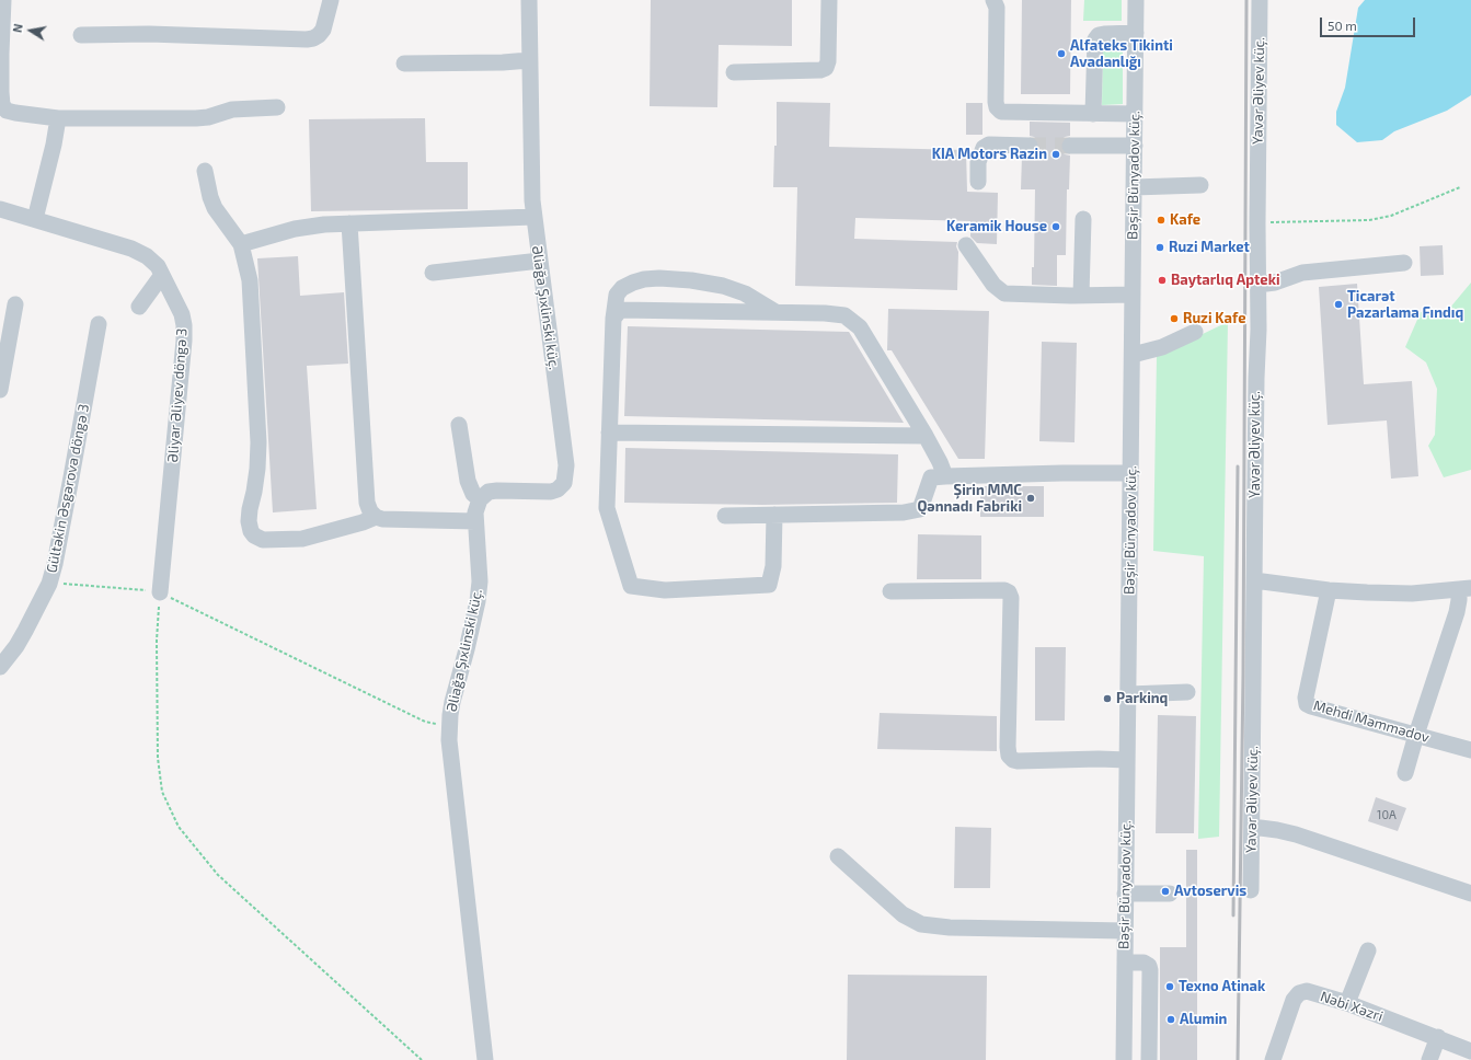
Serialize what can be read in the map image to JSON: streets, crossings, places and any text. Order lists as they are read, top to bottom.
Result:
{
  "streets": {
    "street": [
      "Yavər Əliyev küç.",
      "Bəşir Bünyadov küç.",
      "Əliağa Şıxlinski küç.",
      "Əliyar Əliyev döngə 3",
      "Gültəkin Əsgərova döngə 3",
      "Mehdi Məmmədov",
      "Nəbi Xəzri"
    ]
  },
  "places": [
    "Alfateks Tikinti Avadanlığı",
    "KIA Motors Razin",
    "Kafe",
    "Keramik House",
    "Ruzi Market",
    "Baytarlıq Apteki",
    "Ticarət Pazarlama Fındıq",
    "Ruzi Kafe",
    "Şirin MMC Qənnadı Fabriki",
    "Parkinq",
    "Avtoservis",
    "Texno Atinak",
    "Alumin"
  ],
  "house_numbers": ["10A"],
  "scale_bar": "50 m",
  "north": "left"
}
